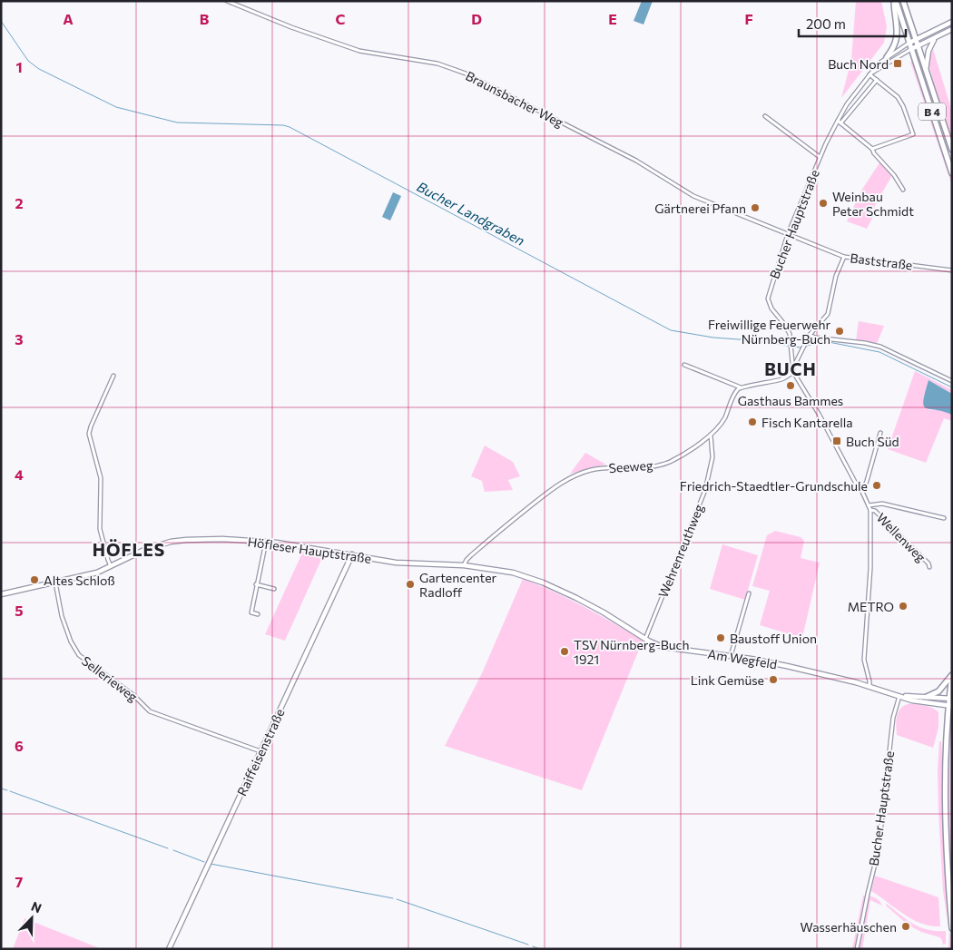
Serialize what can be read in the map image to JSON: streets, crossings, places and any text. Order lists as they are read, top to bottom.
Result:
{
  "streets": {
    "main road": ["B 4"],
    "street": [
      "Braunsbacher Weg",
      "Bucher Hauptstraße",
      "Baststraße",
      "Seeweg",
      "Wellenweg",
      "Höfleser Hauptstraße",
      "Wehrenreuthweg",
      "Am Wegfeld",
      "Sellerieweg",
      "Raiffeisenstraße"
    ]
  },
  "crossings": [
    ["Braunsbacher Weg", "Bucher Hauptstraße"],
    ["Braunsbacher Weg", "Baststraße"],
    ["B 4", "Bucher Hauptstraße"],
    ["Bucher Hauptstraße", "Baststraße"],
    ["Bucher Hauptstraße", "Wellenweg"],
    ["Bucher Hauptstraße", "Am Wegfeld"],
    ["Seeweg", "Höfleser Hauptstraße"],
    ["Seeweg", "Wehrenreuthweg"],
    ["Seeweg", "Am Wegfeld"],
    ["Höfleser Hauptstraße", "Am Wegfeld"],
    ["Höfleser Hauptstraße", "Sellerieweg"],
    ["Höfleser Hauptstraße", "Raiffeisenstraße"],
    ["Wehrenreuthweg", "Am Wegfeld"],
    ["Sellerieweg", "Raiffeisenstraße"]
  ],
  "districts": ["BUCH", "HÖFLES"],
  "water": ["Bucher Landgraben"],
  "places": {
    "transit": ["Buch Nord", "Buch Süd"],
    "other": [
      "Weinbau Peter Schmidt",
      "Gärtnerei Pfann",
      "Freiwillige Feuerwehr Nürnberg-Buch",
      "Gasthaus Bammes",
      "Fisch Kantarella",
      "Friedrich-Staedtler-Grundschule",
      "Altes Schloß",
      "Gartencenter Radloff",
      "METRO",
      "Baustoff Union",
      "TSV Nürnberg-Buch 1921",
      "Link Gemüse",
      "Wasserhäuschen"
    ]
  },
  "scale_bar": "200 m",
  "north": "top right",
  "grid": {
    "columns": [
      "A",
      "B",
      "C",
      "D",
      "E",
      "F"
    ],
    "rows": [
      "1",
      "2",
      "3",
      "4",
      "5",
      "6",
      "7"
    ]
  }
}
